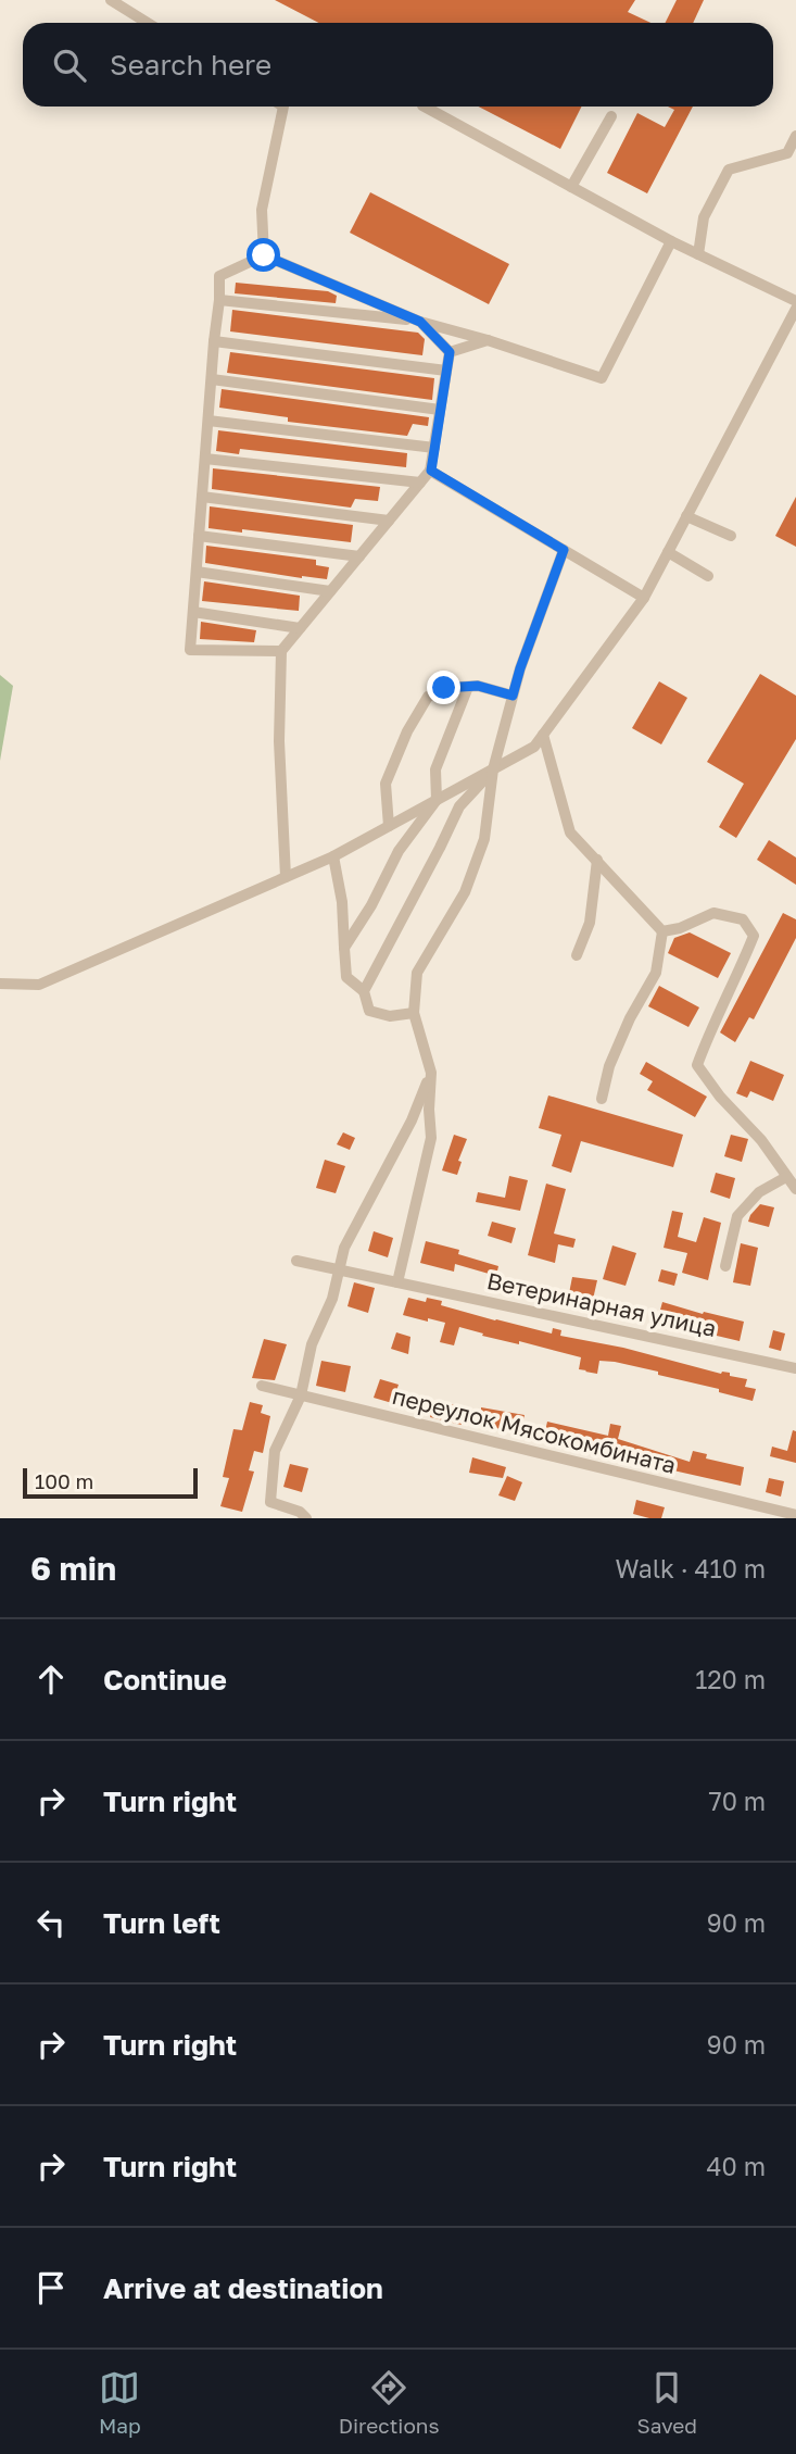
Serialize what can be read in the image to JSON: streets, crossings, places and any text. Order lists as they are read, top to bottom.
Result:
{
  "streets": {
    "street": ["Ветеринарная улица", "переулок Мясокомбината"]
  },
  "scale_bar": "100 m",
  "page": {
    "search": "Search here",
    "scale": "100 m",
    "heading": ["6 min", "Walk · 410 m"],
    "list": [
      ["Continue", "120 m"],
      ["Turn right", "70 m"],
      ["Turn left", "90 m"],
      ["Turn right", "90 m"],
      ["Turn right", "40 m"],
      "Arrive at destination"
    ],
    "nav": ["Map", "Directions", "Saved"]
  }
}
